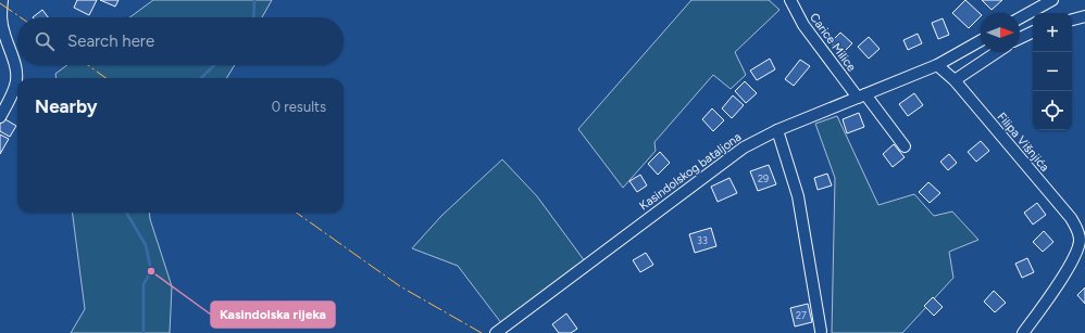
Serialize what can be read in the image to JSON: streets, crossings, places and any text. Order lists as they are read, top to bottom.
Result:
{
  "streets": {
    "street": ["Carice Milice", "Filipa Višnjića", "Kasindolskog bataljona"]
  },
  "crossings": [
    ["Carice Milice", "Kasindolskog bataljona"],
    ["Filipa Višnjića", "Kasindolskog bataljona"]
  ],
  "places": ["Kasindolska rijeka"],
  "house_numbers": ["29", "33", "27"],
  "north": "right",
  "page": {
    "map_buttons": ["+", "−"],
    "search": "Search here",
    "heading": ["Nearby", "0 results"]
  }
}
